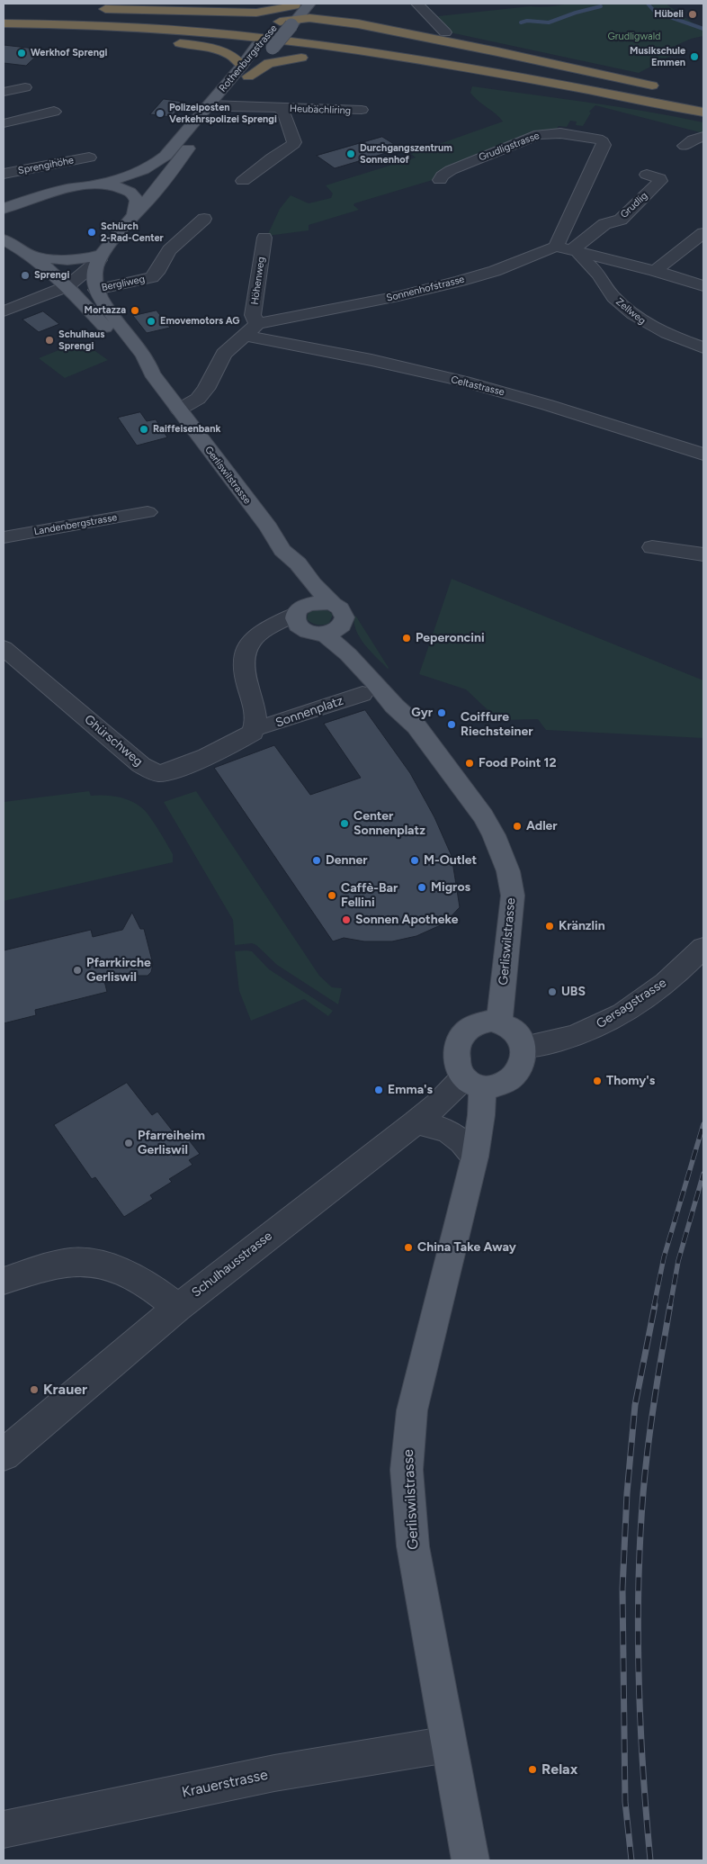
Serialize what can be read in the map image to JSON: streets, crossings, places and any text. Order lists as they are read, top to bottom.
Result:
{
  "streets": {
    "main road": ["Rothenburgstrasse", "Gerliswilstrasse"],
    "street": [
      "Heubächliring",
      "Grudligstrasse",
      "Sprengihöhe",
      "Grudlig",
      "Höhenweg",
      "Bergliweg",
      "Sonnenhofstrasse",
      "Zellweg",
      "Celtastrasse",
      "Landenbergstrasse",
      "Sonnenplatz",
      "Ghürschweg",
      "Gersagstrasse",
      "Schulhausstrasse",
      "Krauerstrasse"
    ]
  },
  "crossings": [
    ["Rothenburgstrasse", "Heubächliring"],
    ["Grudligstrasse", "Sonnenhofstrasse"],
    ["Grudlig", "Zellweg"],
    ["Höhenweg", "Sonnenhofstrasse"],
    ["Höhenweg", "Celtastrasse"],
    ["Bergliweg", "Gerliswilstrasse"],
    ["Sonnenhofstrasse", "Celtastrasse"],
    ["Sonnenhofstrasse", "Gerliswilstrasse"],
    ["Gerliswilstrasse", "Gersagstrasse"],
    ["Gerliswilstrasse", "Schulhausstrasse"],
    ["Gerliswilstrasse", "Krauerstrasse"],
    ["Sonnenplatz", "Ghürschweg"],
    ["Gersagstrasse", "Schulhausstrasse"]
  ],
  "parks": ["Grudligwald"],
  "places": [
    "Hübeli",
    "Werkhof Sprengi",
    "Musikschule Emmen",
    "Polizeiposten Verkehrspolizei Sprengi",
    "Durchgangszentrum Sonnenhof",
    "Schürch 2-Rad-Center",
    "Sprengi",
    "Mortazza",
    "Emovemotors AG",
    "Schulhaus Sprengi",
    "Raiffeisenbank",
    "Peperoncini",
    "Gyr",
    "Coiffure Riechsteiner",
    "Food Point 12",
    "Center Sonnenplatz",
    "Adler",
    "Denner",
    "M-Outlet",
    "Migros",
    "Caffè-Bar Fellini",
    "Sonnen Apotheke",
    "Kränzlin",
    "Pfarrkirche Gerliswil",
    "UBS",
    "Thomy's",
    "Emma's",
    "Pfarreiheim Gerliswil",
    "China Take Away",
    "Krauer",
    "Relax"
  ]
}
